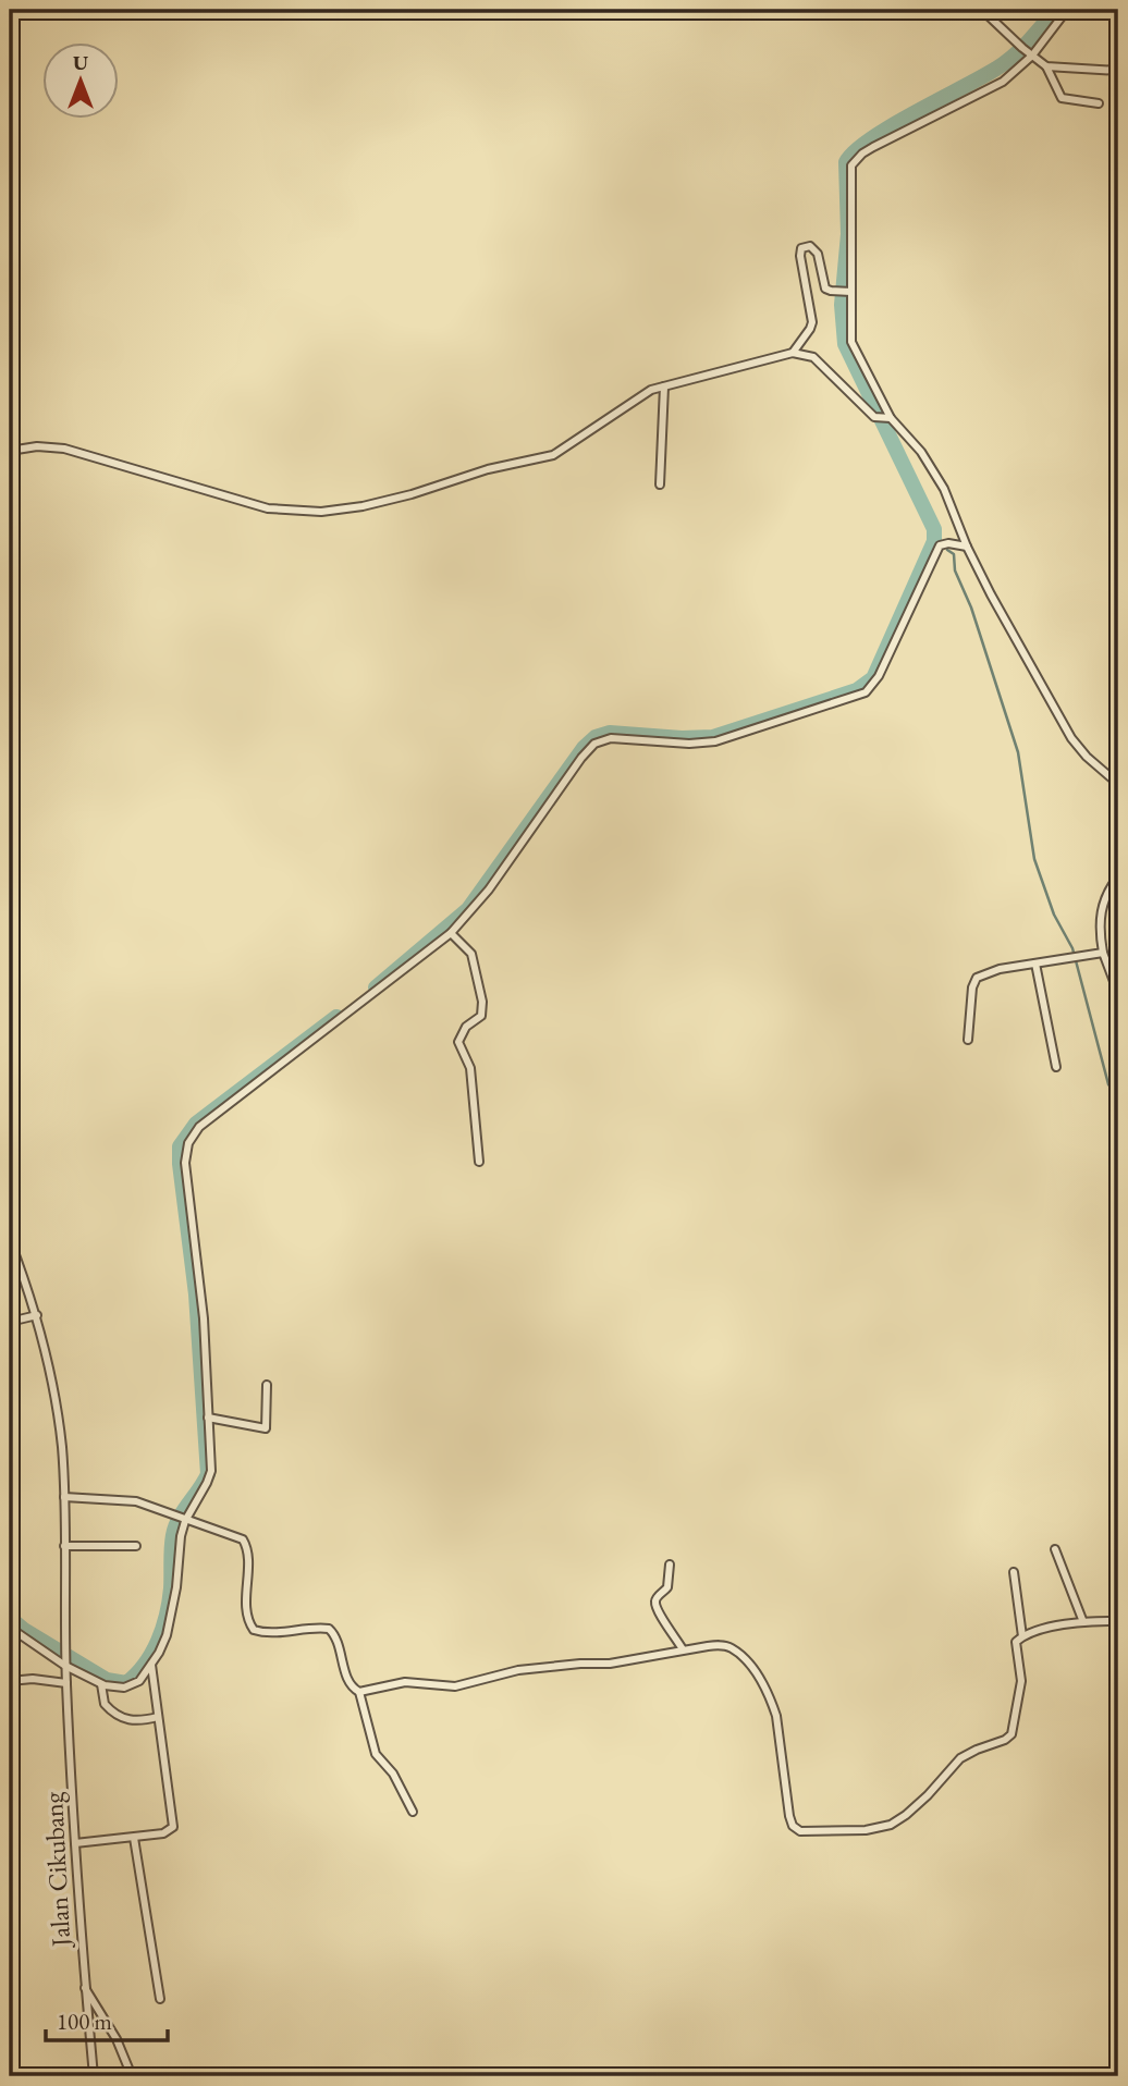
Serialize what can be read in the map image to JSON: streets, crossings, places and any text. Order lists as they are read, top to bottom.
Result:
{
  "streets": {
    "street": ["Jalan Cikubang"]
  },
  "scale_bar": "100 m",
  "north": "top"
}
